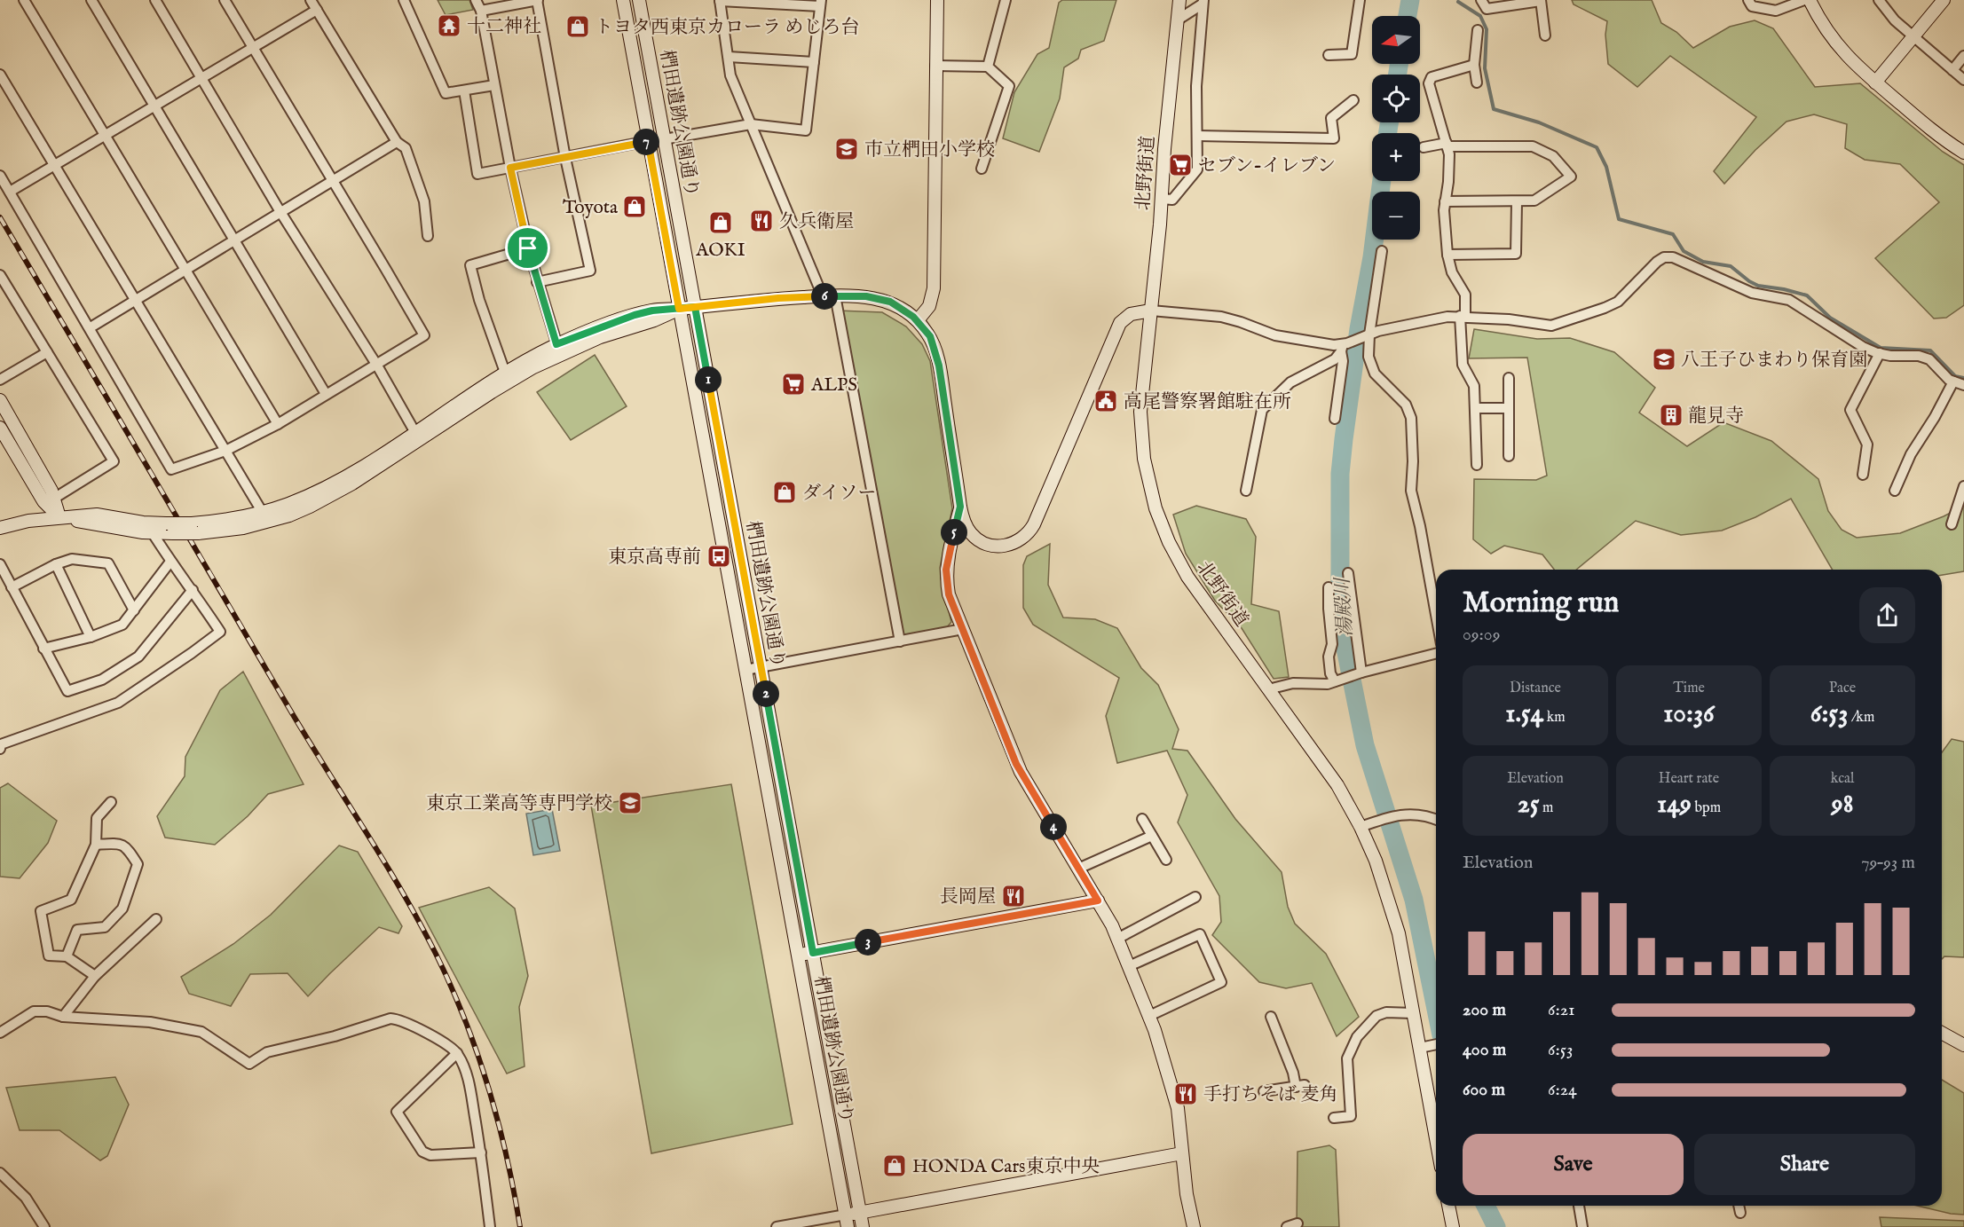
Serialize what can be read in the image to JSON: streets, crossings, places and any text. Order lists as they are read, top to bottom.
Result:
{
  "streets": {
    "street": ["椚田遺跡公園通り", "北野街道"]
  },
  "water": ["湯殿川"],
  "places": {
    "temple": ["十二神社"],
    "shop": [
      "トヨタ西東京カローラ めじろ台",
      "Toyota",
      "AOKI",
      "ダイソー",
      "HONDA Cars東京中央"
    ],
    "school or university": ["市立椚田小学校", "八王子ひまわり保育園", "東京工業高等専門学校"],
    "supermarket": ["セブン-イレブン", "ALPS"],
    "restaurant": ["久兵衛屋", "長岡屋", "手打ちそば 麦角"],
    "public building": ["高尾警察署館駐在所"],
    "building": ["龍見寺"],
    "bus stop": ["東京高専前"]
  },
  "north": "left",
  "page": {
    "map_buttons": ["+", "−"],
    "pins": [
      "7",
      "6",
      "1",
      "5",
      "2",
      "4",
      "3"
    ],
    "heading": ["Morning run", "09:09"],
    "stats": [
      ["Distance", "1.54 km"],
      ["Time", "10:36"],
      ["Pace", "6:53 /km"],
      ["Elevation", "25 m"],
      ["Heart rate", "149 bpm"],
      ["kcal", "98"]
    ],
    "chart": ["Elevation", "79–93 m"],
    "list": [
      {
        "name": "200 m",
        "note": "6:21"
      },
      {
        "name": "400 m",
        "note": "6:53"
      },
      {
        "name": "600 m",
        "note": "6:24"
      }
    ],
    "buttons": ["Save", "Share"]
  }
}
